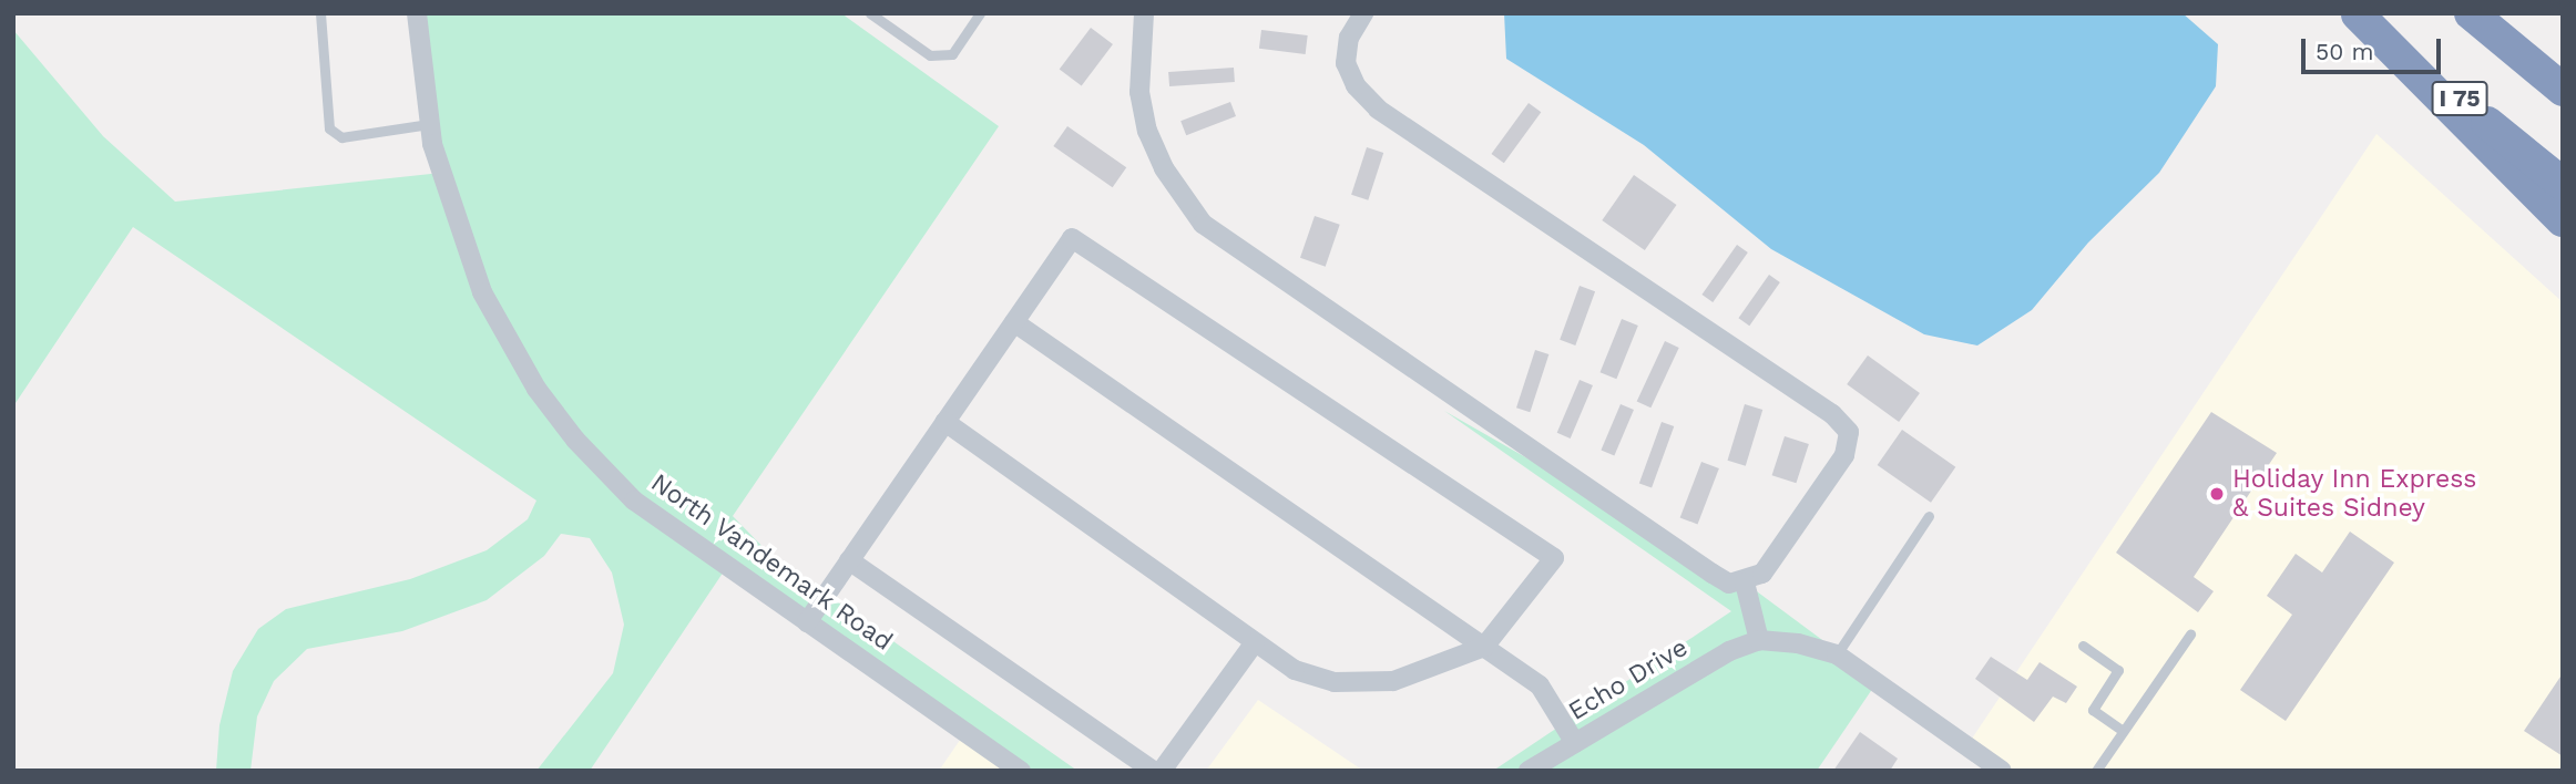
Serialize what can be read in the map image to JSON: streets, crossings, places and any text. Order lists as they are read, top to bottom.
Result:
{
  "streets": {
    "highway": ["I 75"],
    "street": ["North Vandemark Road", "Echo Drive"]
  },
  "places": ["Holiday Inn Express & Suites Sidney"],
  "scale_bar": "50 m"
}
